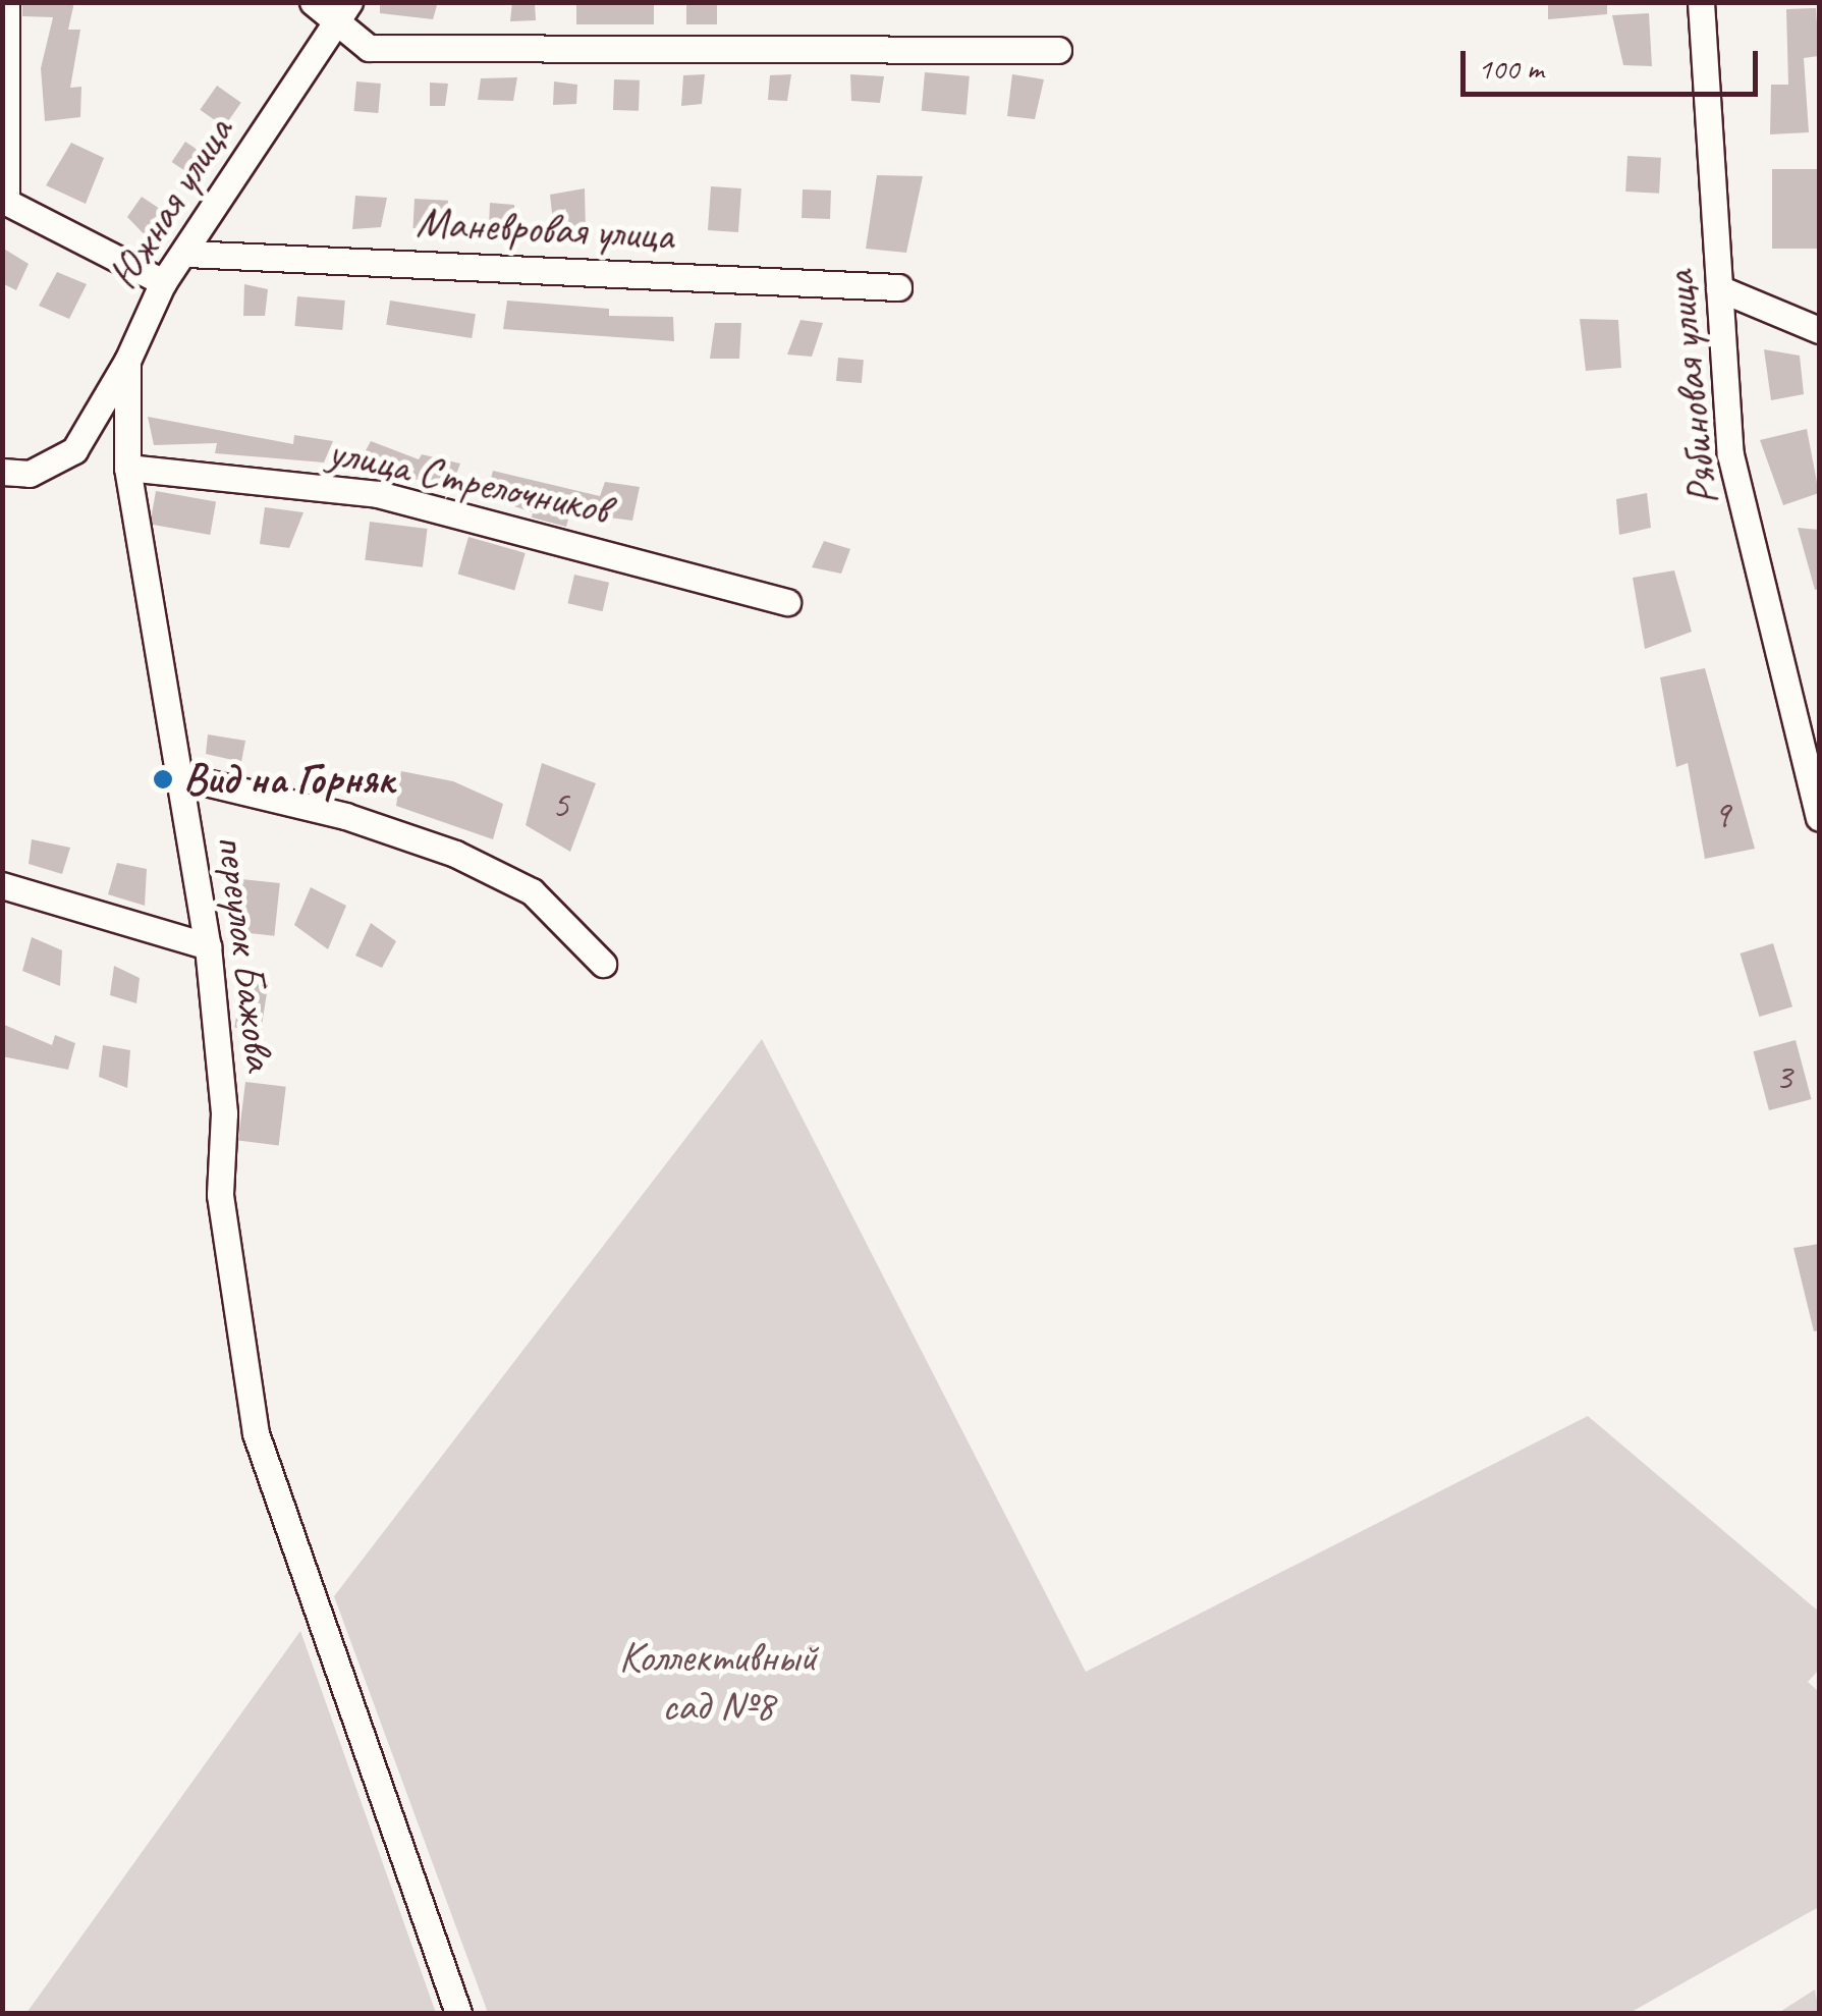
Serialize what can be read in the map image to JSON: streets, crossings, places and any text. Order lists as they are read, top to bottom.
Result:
{
  "streets": {
    "street": [
      "Южная улица",
      "Маневровая улица",
      "Рябиновая улица",
      "улица Стрелочников",
      "переулок Бажова"
    ]
  },
  "crossings": [
    ["Южная улица", "Маневровая улица"],
    ["Южная улица", "улица Стрелочников"],
    ["Южная улица", "переулок Бажова"]
  ],
  "parks": ["Коллективный сад №8"],
  "places": ["Вид на Горняк"],
  "house_numbers": ["5", "9", "3"],
  "scale_bar": "100 m"
}
